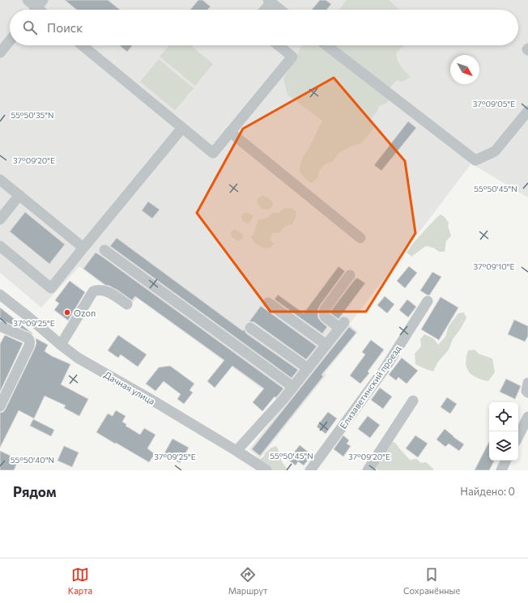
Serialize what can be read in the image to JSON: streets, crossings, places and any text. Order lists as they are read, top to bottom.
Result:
{
  "streets": {
    "street": ["Елизаветинский проезд", "Дачная улица"]
  },
  "places": ["Ozon"],
  "north": "bottom right",
  "page": {
    "search": "Поиск",
    "heading": ["Рядом", "Найдено: 0"],
    "nav": ["Карта", "Маршрут", "Сохранённые"]
  },
  "coordinates": [
    "37°09'05\"E",
    "55°50'35\"N",
    "37°09'20\"E",
    "55°50'45\"N",
    "37°09'10\"E",
    "37°09'25\"E",
    "55°50'40\"N"
  ]
}
